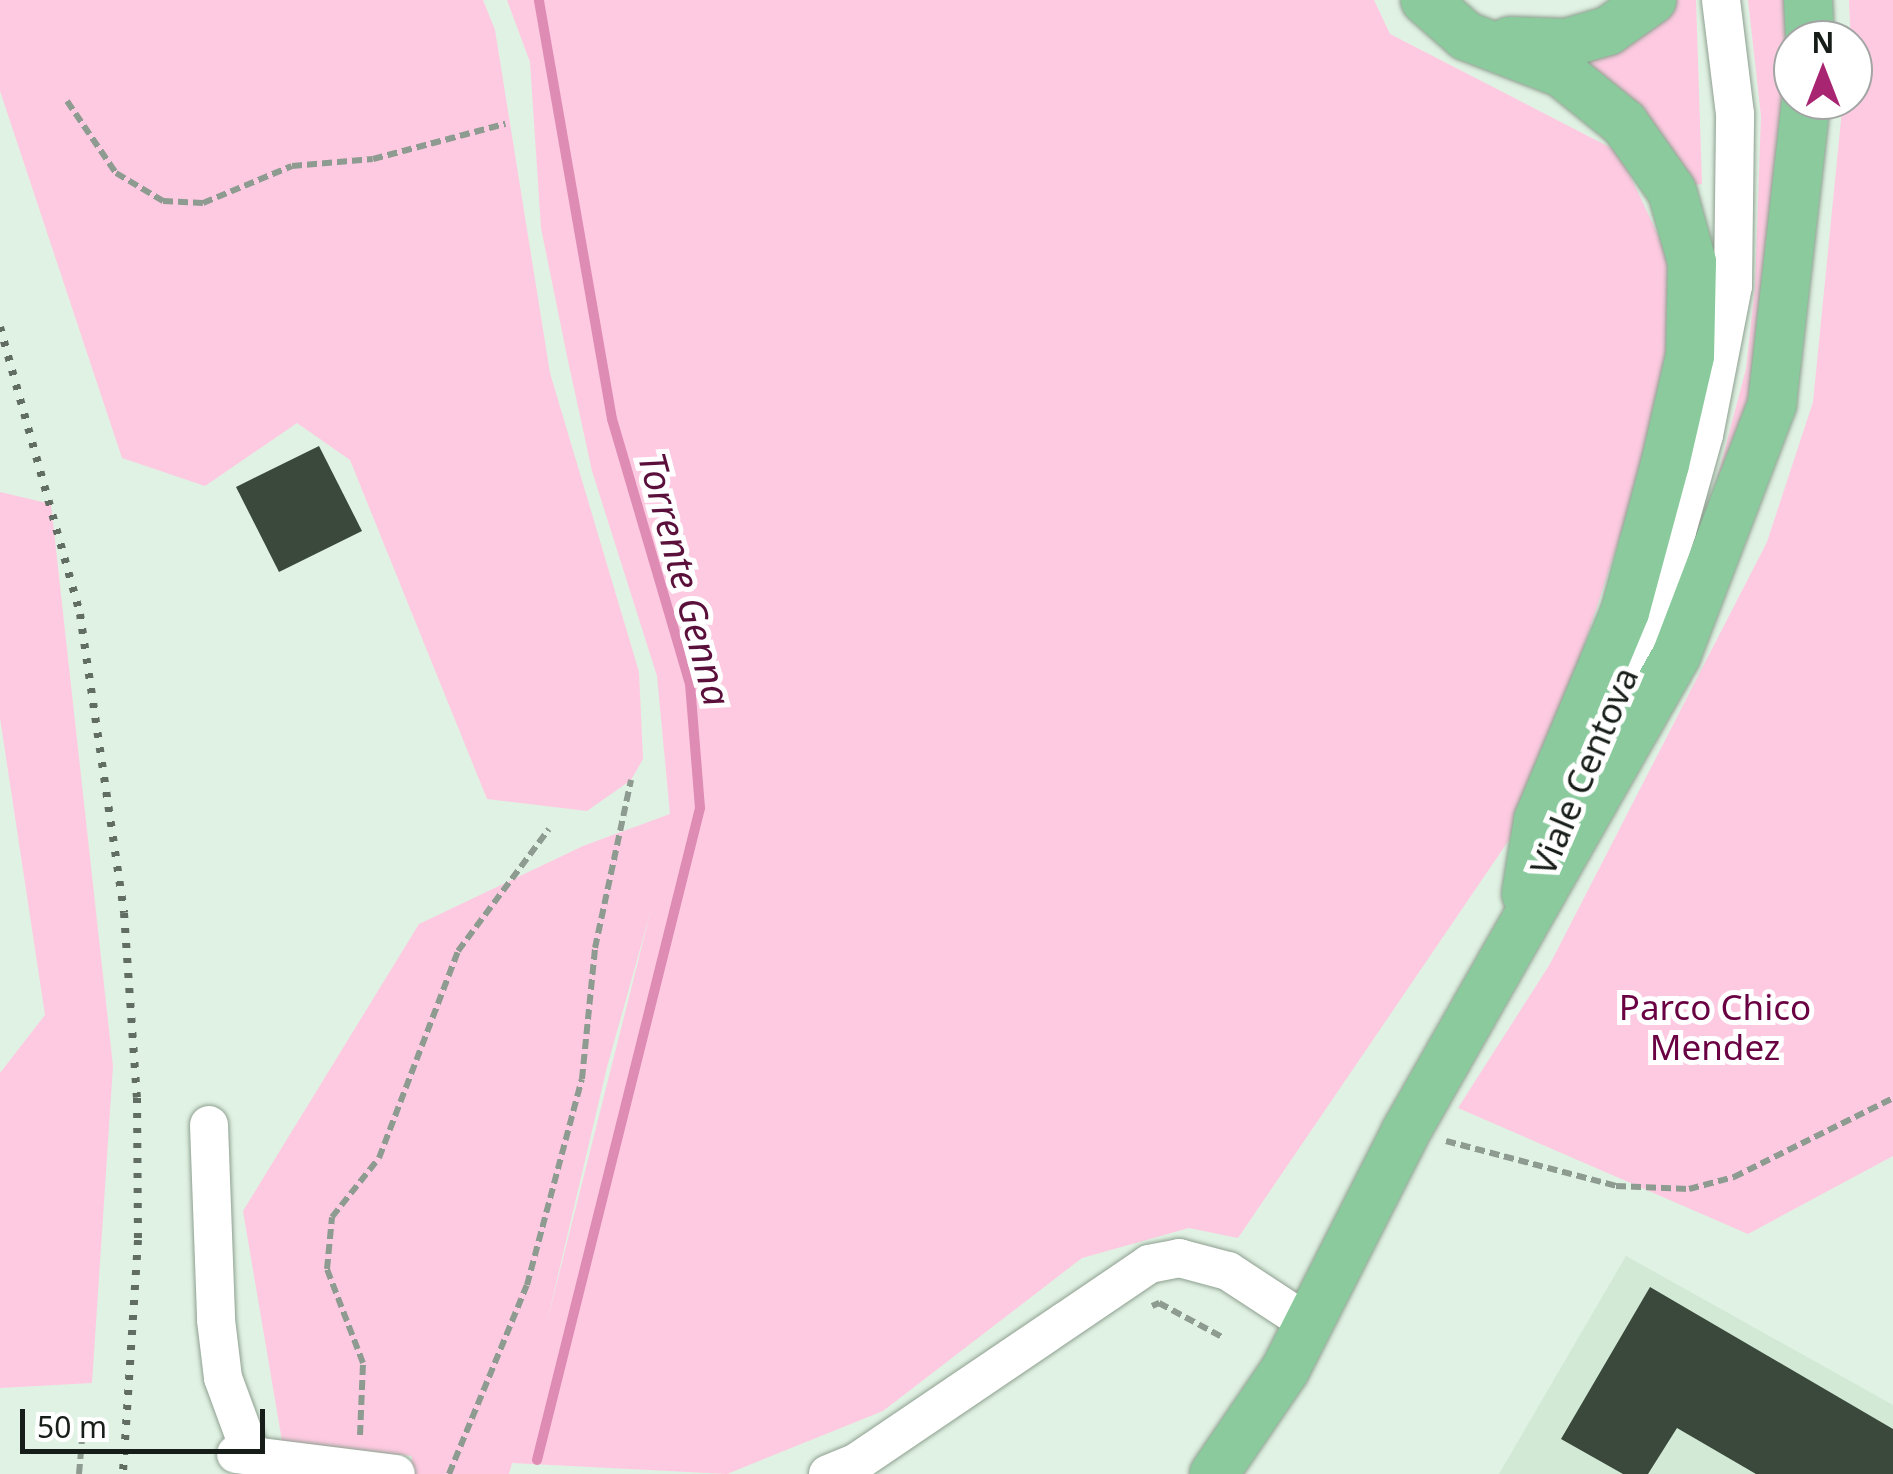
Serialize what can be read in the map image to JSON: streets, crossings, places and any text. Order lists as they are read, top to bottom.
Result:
{
  "streets": {
    "main road": ["Viale Centova"]
  },
  "water": ["Torrente Genna"],
  "parks": ["Parco Chico Mendez"],
  "scale_bar": "50 m",
  "north": "top"
}
